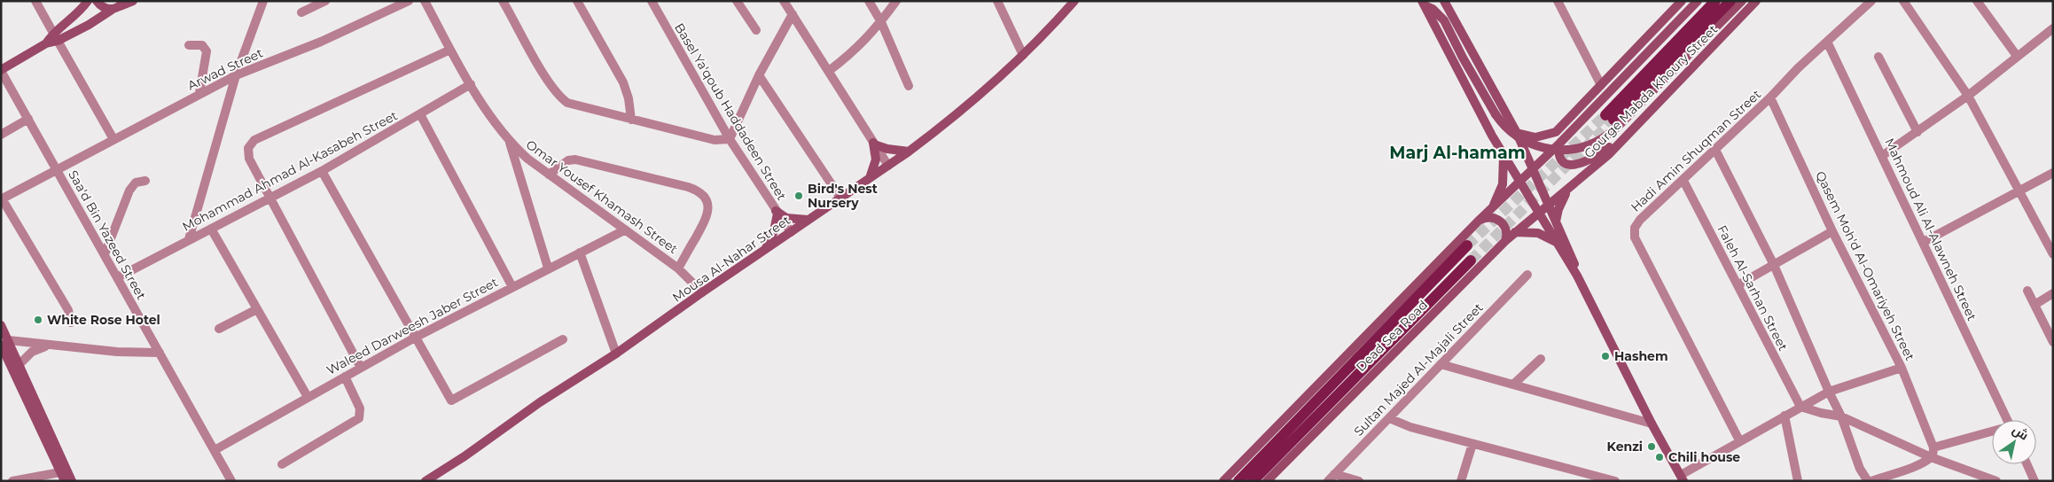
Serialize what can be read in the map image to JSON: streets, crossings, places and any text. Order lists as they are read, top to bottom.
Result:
{
  "streets": {
    "main road": ["Dead Sea Road"],
    "street": [
      "Arwad Street",
      "Gourge Mabda Khoury Street",
      "Basel Ya'qoub Haddadeen Street",
      "Hadi Amin Shuqman Street",
      "Mohammad Ahmad Al-Kasabeh Street",
      "Omar Yousef Khamash Street",
      "Mahmoud Ali Al-Alawneh Street",
      "Saa'd Bin Yazeed Street",
      "Mousa Al-Nahar Street",
      "Qasem Moh'd Al-Omariyeh Street",
      "Faleh Al-Sarhan Street",
      "Waleed Darweesh Jaber Street",
      "Sultan Majed Al-Majali Street"
    ]
  },
  "crossings": [
    ["Arwad Street", "Saa'd Bin Yazeed Street"],
    ["Gourge Mabda Khoury Street", "Dead Sea Road"],
    ["Basel Ya'qoub Haddadeen Street", "Mousa Al-Nahar Street"],
    ["Hadi Amin Shuqman Street", "Mahmoud Ali Al-Alawneh Street"],
    ["Hadi Amin Shuqman Street", "Qasem Moh'd Al-Omariyeh Street"],
    ["Hadi Amin Shuqman Street", "Faleh Al-Sarhan Street"],
    ["Mohammad Ahmad Al-Kasabeh Street", "Omar Yousef Khamash Street"],
    ["Mohammad Ahmad Al-Kasabeh Street", "Saa'd Bin Yazeed Street"],
    ["Omar Yousef Khamash Street", "Mousa Al-Nahar Street"],
    ["Omar Yousef Khamash Street", "Waleed Darweesh Jaber Street"],
    ["Saa'd Bin Yazeed Street", "Waleed Darweesh Jaber Street"]
  ],
  "districts": ["Marj Al-hamam"],
  "places": [
    "Bird's Nest Nursery",
    "White Rose Hotel",
    "Hashem",
    "Kenzi",
    "Chili house"
  ],
  "north": "top right"
}
